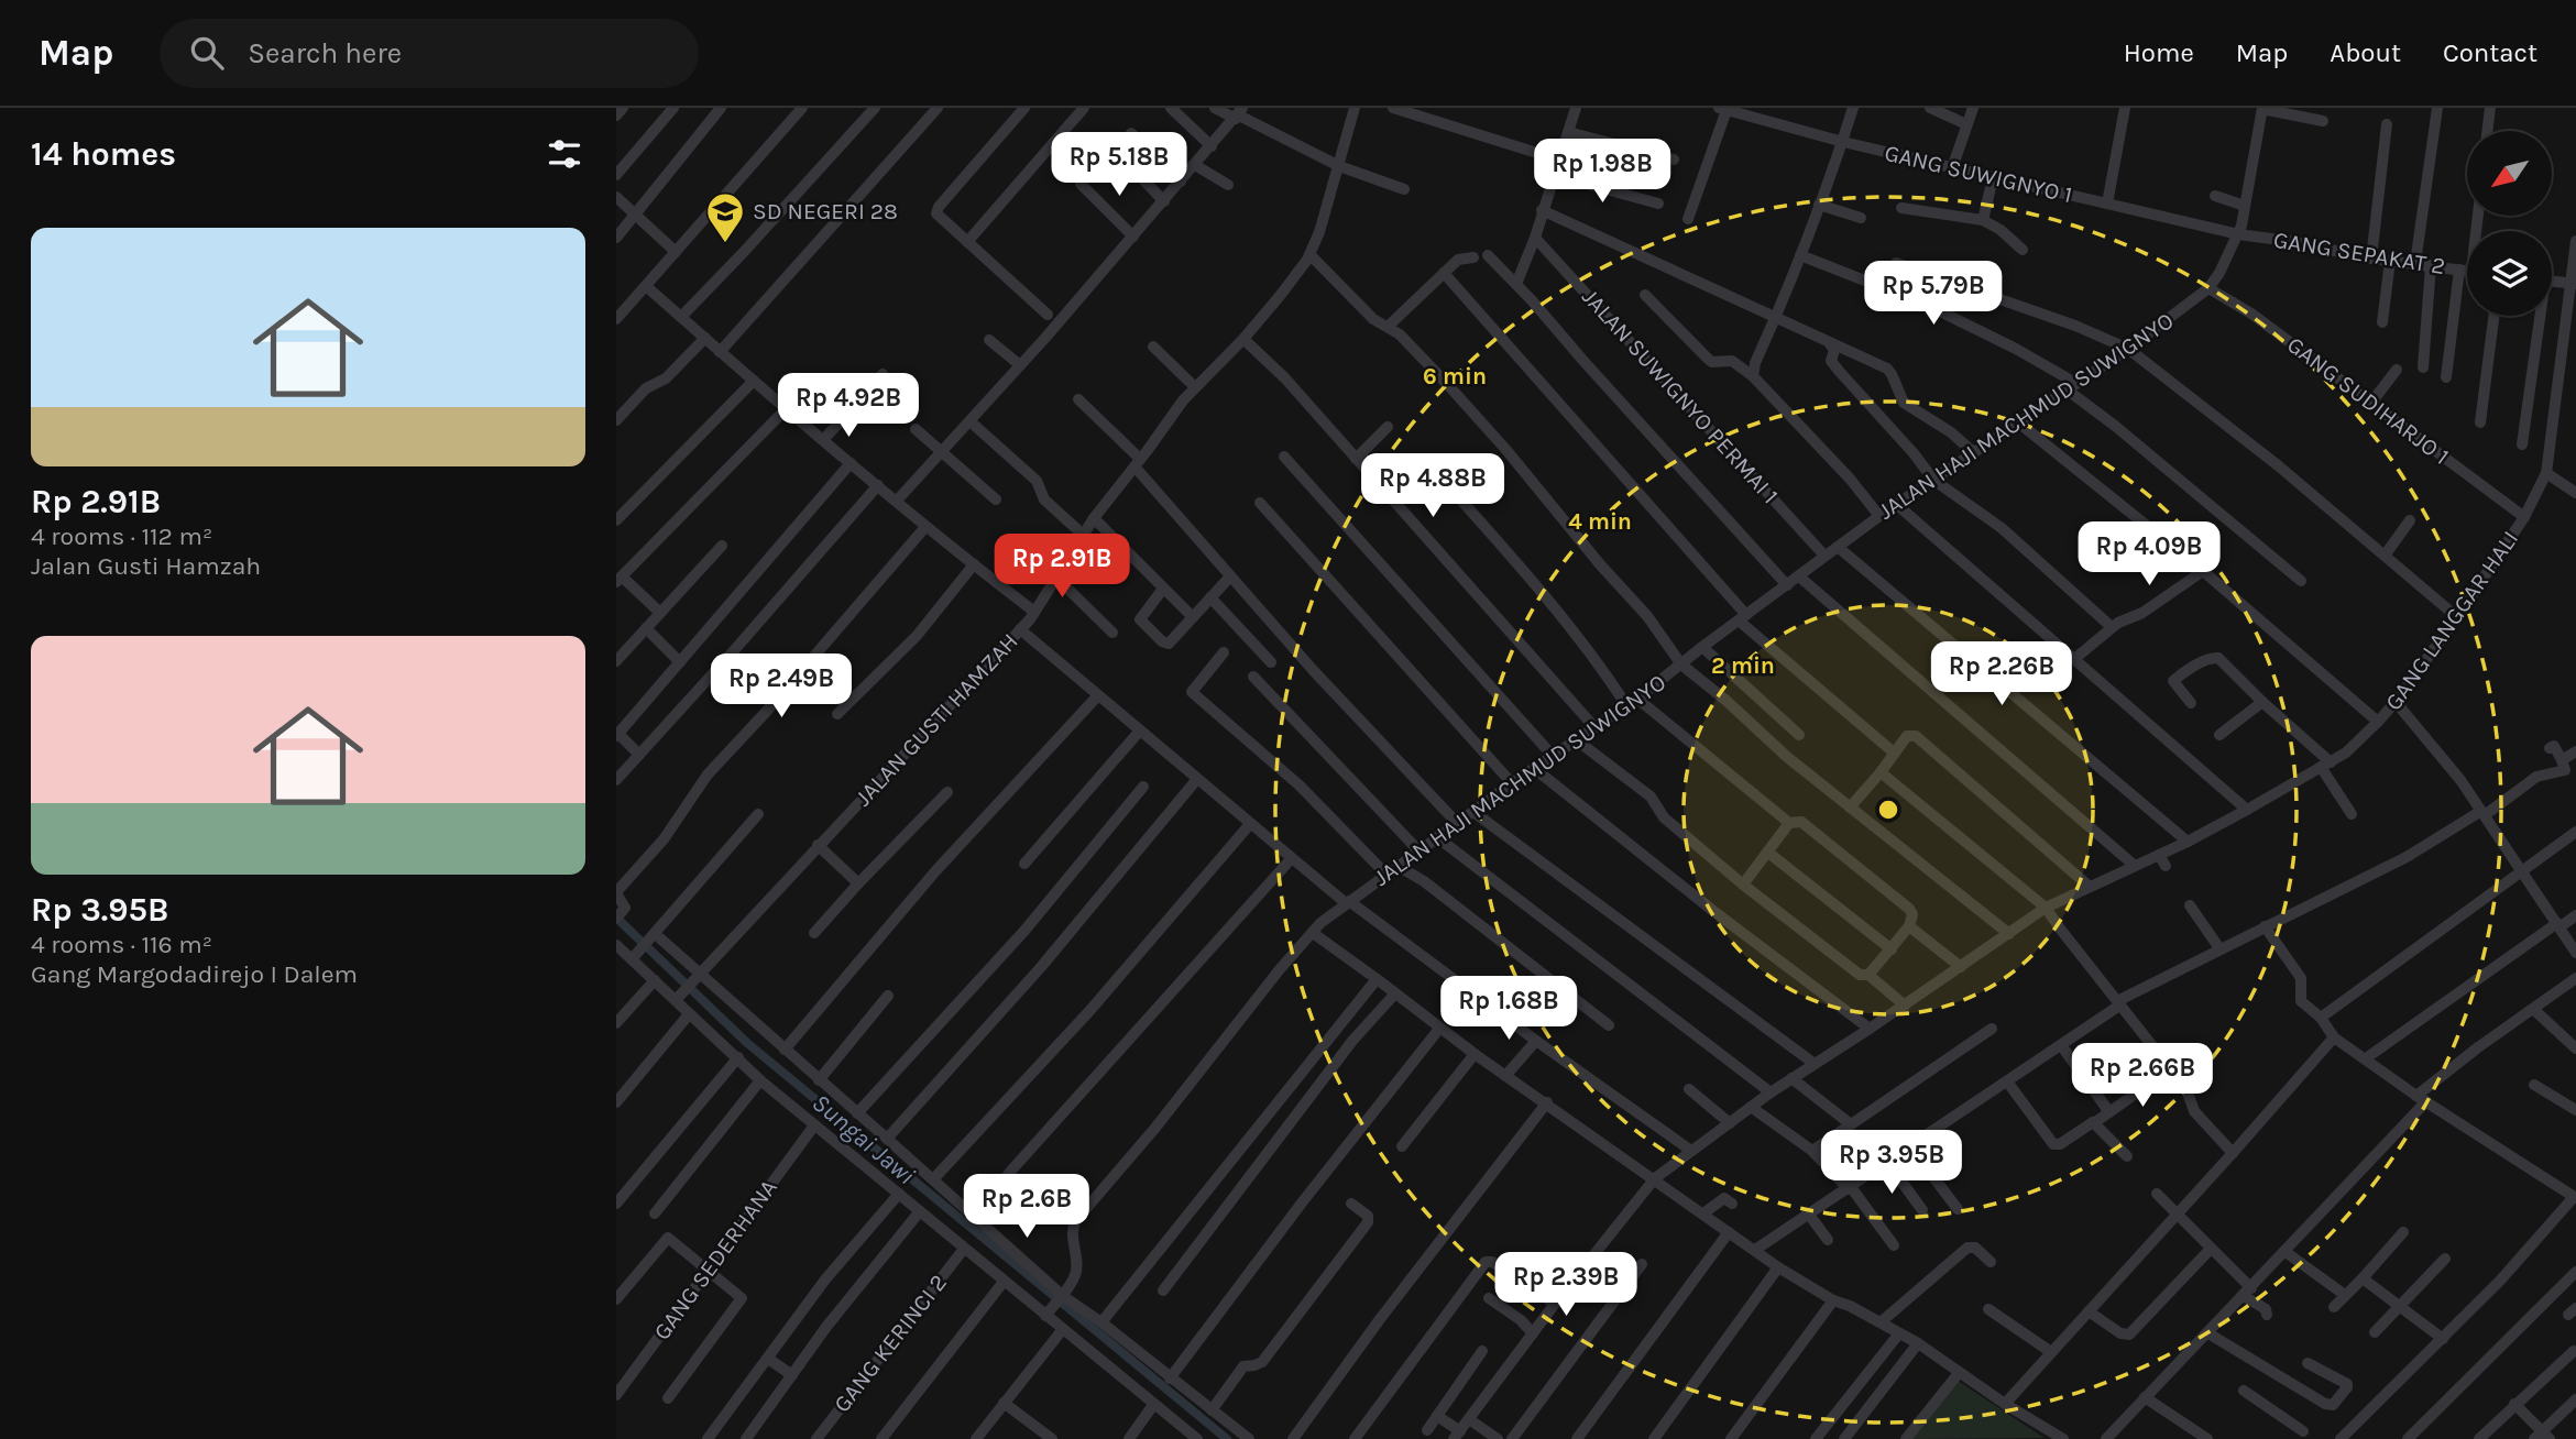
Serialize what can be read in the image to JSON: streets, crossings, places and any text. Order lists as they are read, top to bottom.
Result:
{
  "streets": {
    "street": [
      "GANG SUWIGNYO 1",
      "GANG SEPAKAT 2",
      "JALAN SUWIGNYO PERMAI 1",
      "GANG SUDIHARJO 1",
      "JALAN HAJI MACHMUD SUWIGNYO",
      "GANG LANGGAR HALI",
      "JALAN GUSTI HAMZAH",
      "GANG SEDERHANA",
      "GANG KERINCI 2"
    ]
  },
  "crossings": [
    ["GANG SUWIGNYO 1", "GANG SEPAKAT 2"],
    ["GANG SUWIGNYO 1", "JALAN HAJI MACHMUD SUWIGNYO"],
    ["GANG SEPAKAT 2", "JALAN HAJI MACHMUD SUWIGNYO"],
    ["JALAN SUWIGNYO PERMAI 1", "JALAN HAJI MACHMUD SUWIGNYO"],
    ["GANG SUDIHARJO 1", "JALAN HAJI MACHMUD SUWIGNYO"],
    ["GANG SUDIHARJO 1", "GANG LANGGAR HALI"],
    ["JALAN HAJI MACHMUD SUWIGNYO", "GANG LANGGAR HALI"]
  ],
  "water": ["Sungai Jawi"],
  "places": {
    "school or university": ["SD NEGERI 28"]
  },
  "north": "bottom left",
  "page": {
    "header": "Map",
    "search": "Search here",
    "nav": [
      "Home",
      "Map",
      "About",
      "Contact"
    ],
    "heading": "14 homes",
    "price": [
      "Rp 5.18B",
      "Rp 1.98B",
      "Rp 5.79B",
      "Rp 4.92B",
      "Rp 4.88B",
      "Rp 4.09B",
      "Rp 2.91B",
      "Rp 2.26B",
      "Rp 2.49B",
      "Rp 1.68B",
      "Rp 2.66B",
      "Rp 3.95B",
      "Rp 2.6B",
      "Rp 2.39B"
    ],
    "list": [
      {
        "name": "Rp 2.91B",
        "note": "4 rooms · 112 m² · Jalan Gusti Hamzah"
      },
      {
        "name": "Rp 3.95B",
        "note": "4 rooms · 116 m² · Gang Margodadirejo I Dalem"
      }
    ]
  },
  "rings": ["6 min", "4 min", "2 min"]
}
